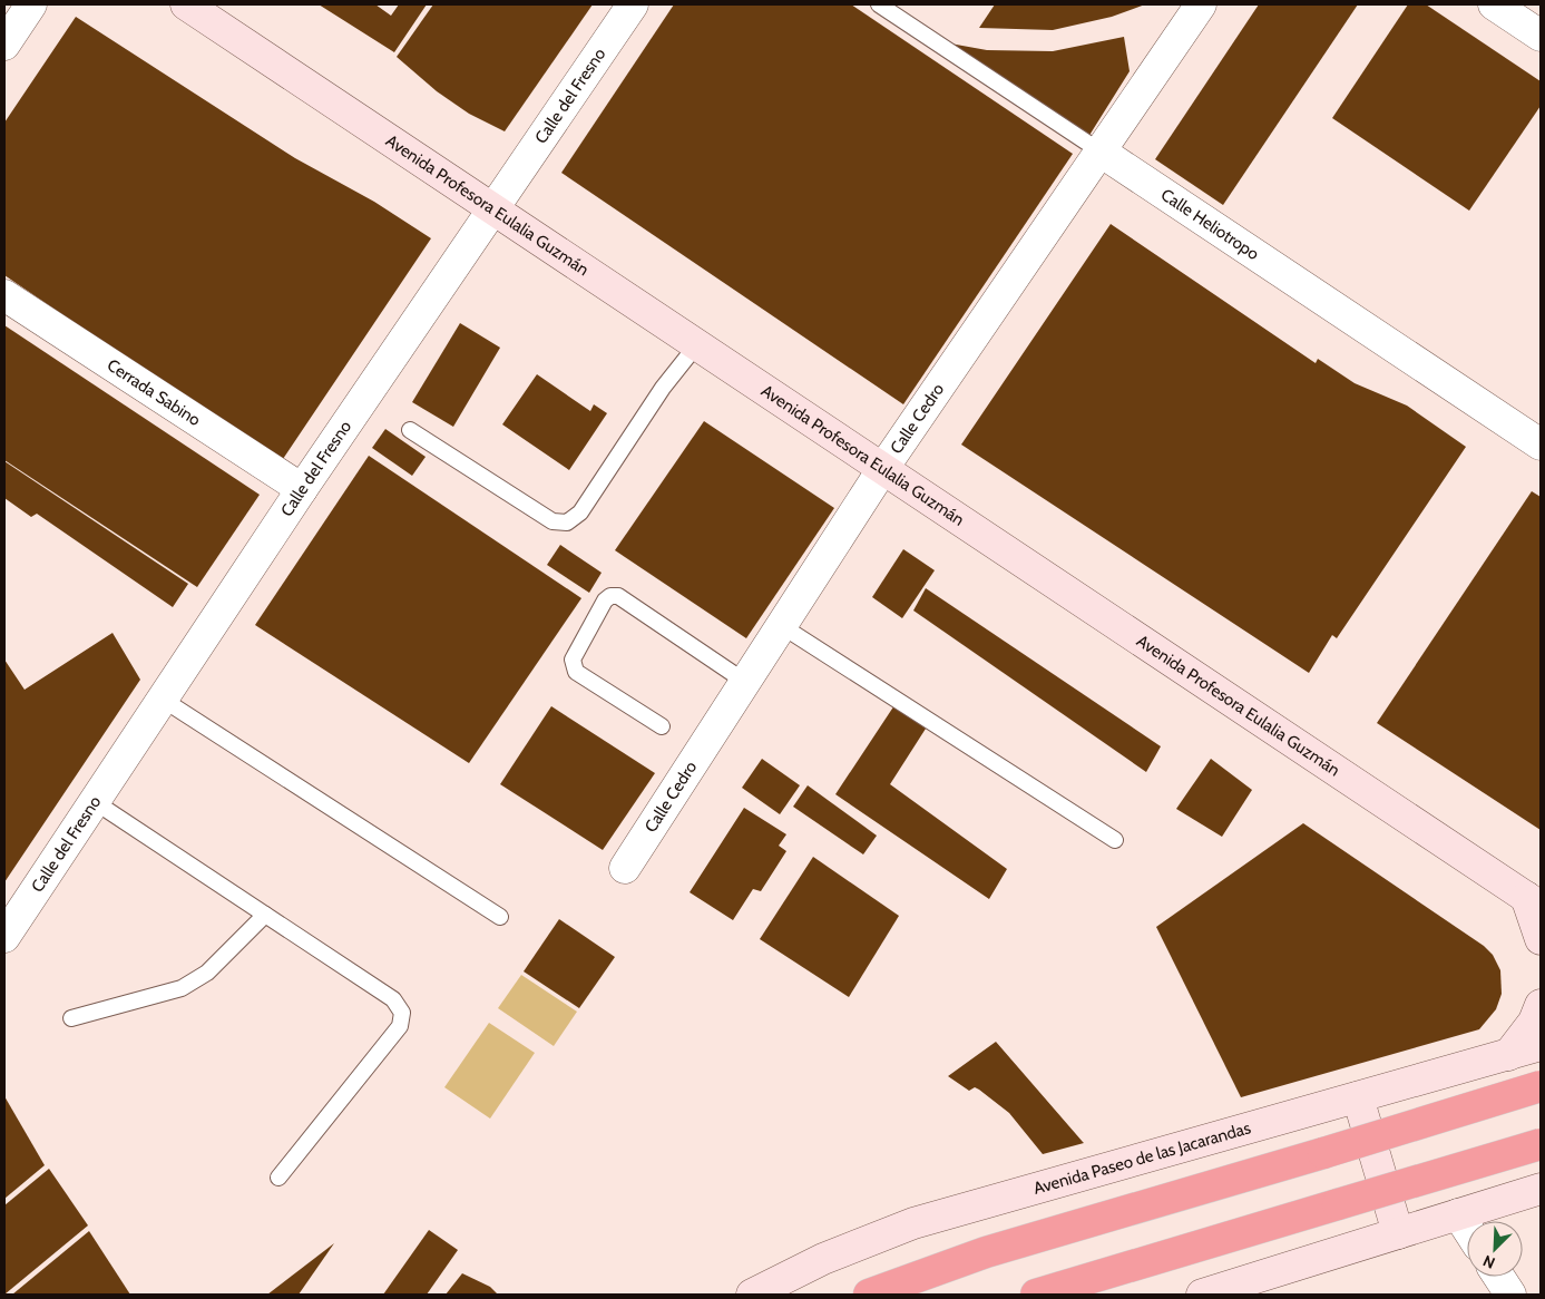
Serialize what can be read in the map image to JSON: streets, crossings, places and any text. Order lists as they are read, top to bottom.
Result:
{
  "streets": {
    "main road": ["Avenida Profesora Eulalia Guzmán", "Avenida Paseo de las Jacarandas"],
    "street": [
      "Calle del Fresno",
      "Calle Heliotropo",
      "Cerrada Sabino",
      "Calle Cedro"
    ]
  },
  "crossings": [
    ["Calle del Fresno", "Avenida Profesora Eulalia Guzmán"],
    ["Calle del Fresno", "Cerrada Sabino"],
    ["Avenida Profesora Eulalia Guzmán", "Calle Cedro"],
    ["Calle Heliotropo", "Calle Cedro"]
  ],
  "north": "bottom left"
}
